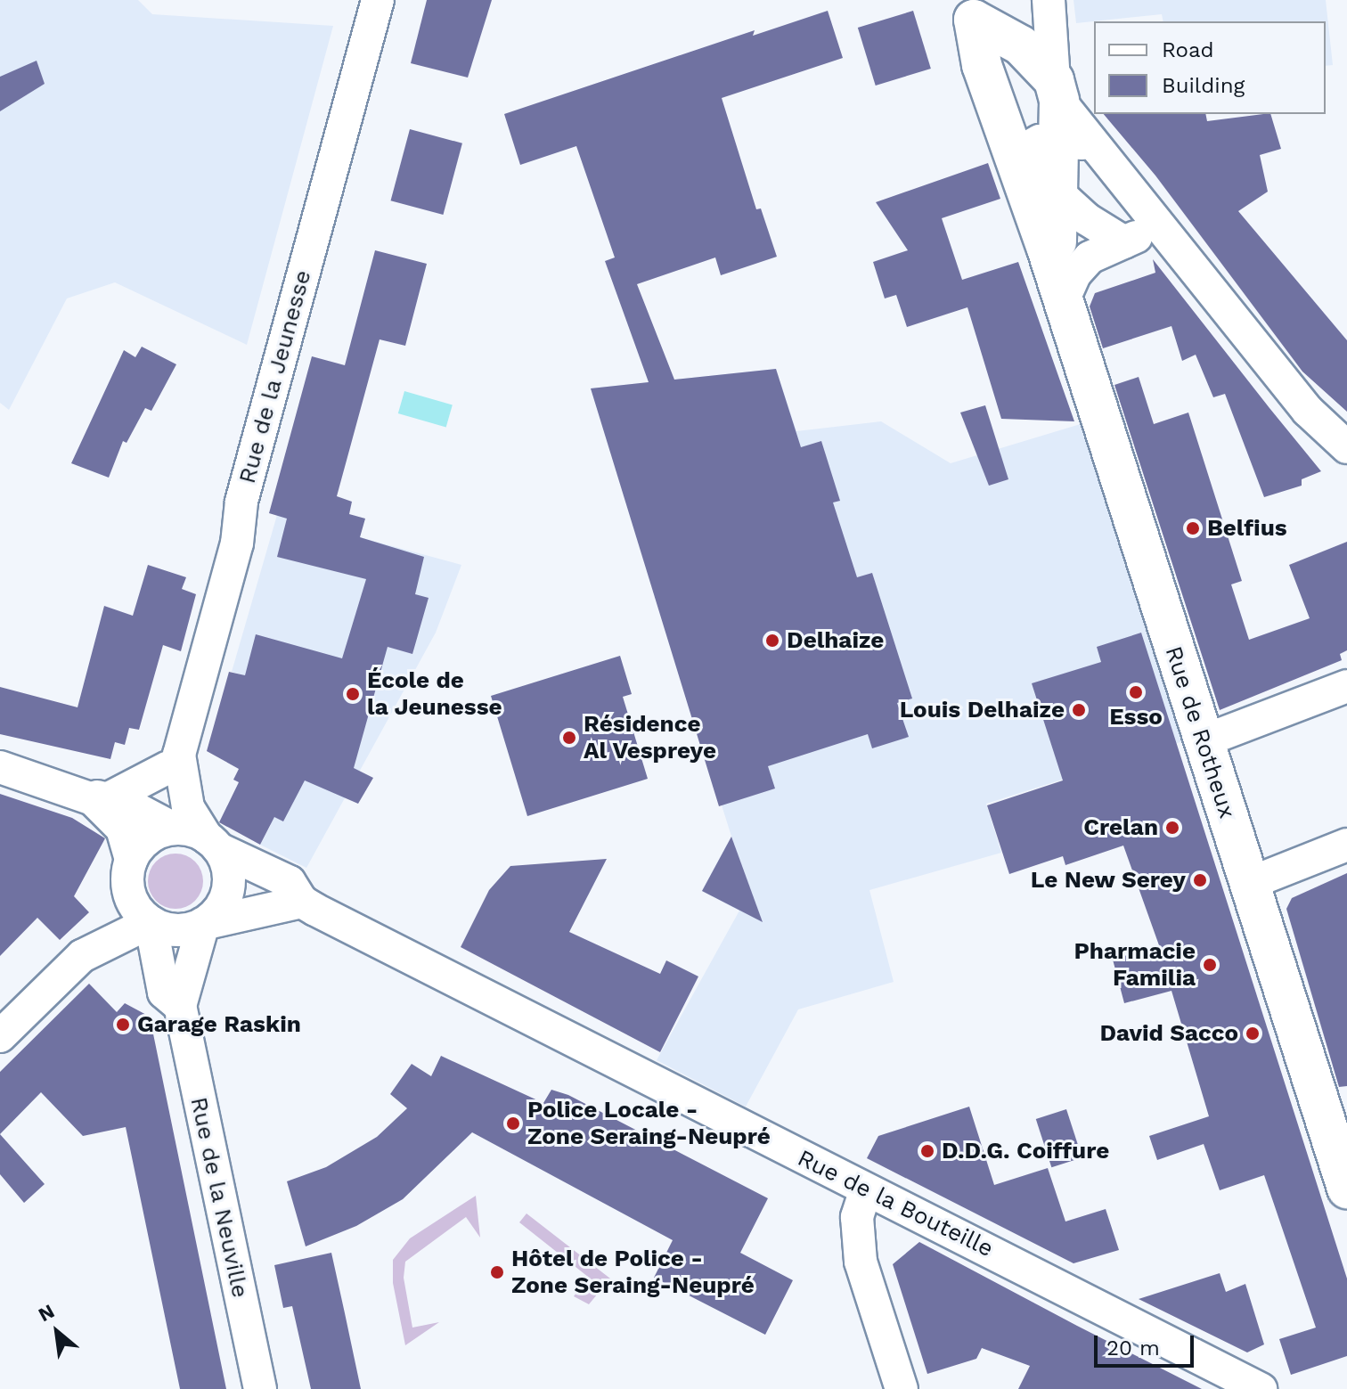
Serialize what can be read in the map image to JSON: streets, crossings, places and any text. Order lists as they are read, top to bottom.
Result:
{
  "streets": {
    "street": [
      "Rue de la Jeunesse",
      "Rue de Rotheux",
      "Rue de la Neuville",
      "Rue de la Bouteille"
    ]
  },
  "crossings": [
    ["Rue de la Jeunesse", "Rue de la Neuville"],
    ["Rue de la Jeunesse", "Rue de la Bouteille"],
    ["Rue de la Neuville", "Rue de la Bouteille"]
  ],
  "places": [
    "Belfius",
    "Delhaize",
    "Esso",
    "École de la Jeunesse",
    "Louis Delhaize",
    "Résidence Al Vespreye",
    "Crelan",
    "Le New Serey",
    "Pharmacie Familia",
    "Garage Raskin",
    "David Sacco",
    "Police Locale - Zone Seraing-Neupré",
    "D.D.G. Coiffure",
    "Hôtel de Police - Zone Seraing-Neupré"
  ],
  "legend": ["Road", "Building"],
  "scale_bar": "20 m",
  "north": "top left"
}
